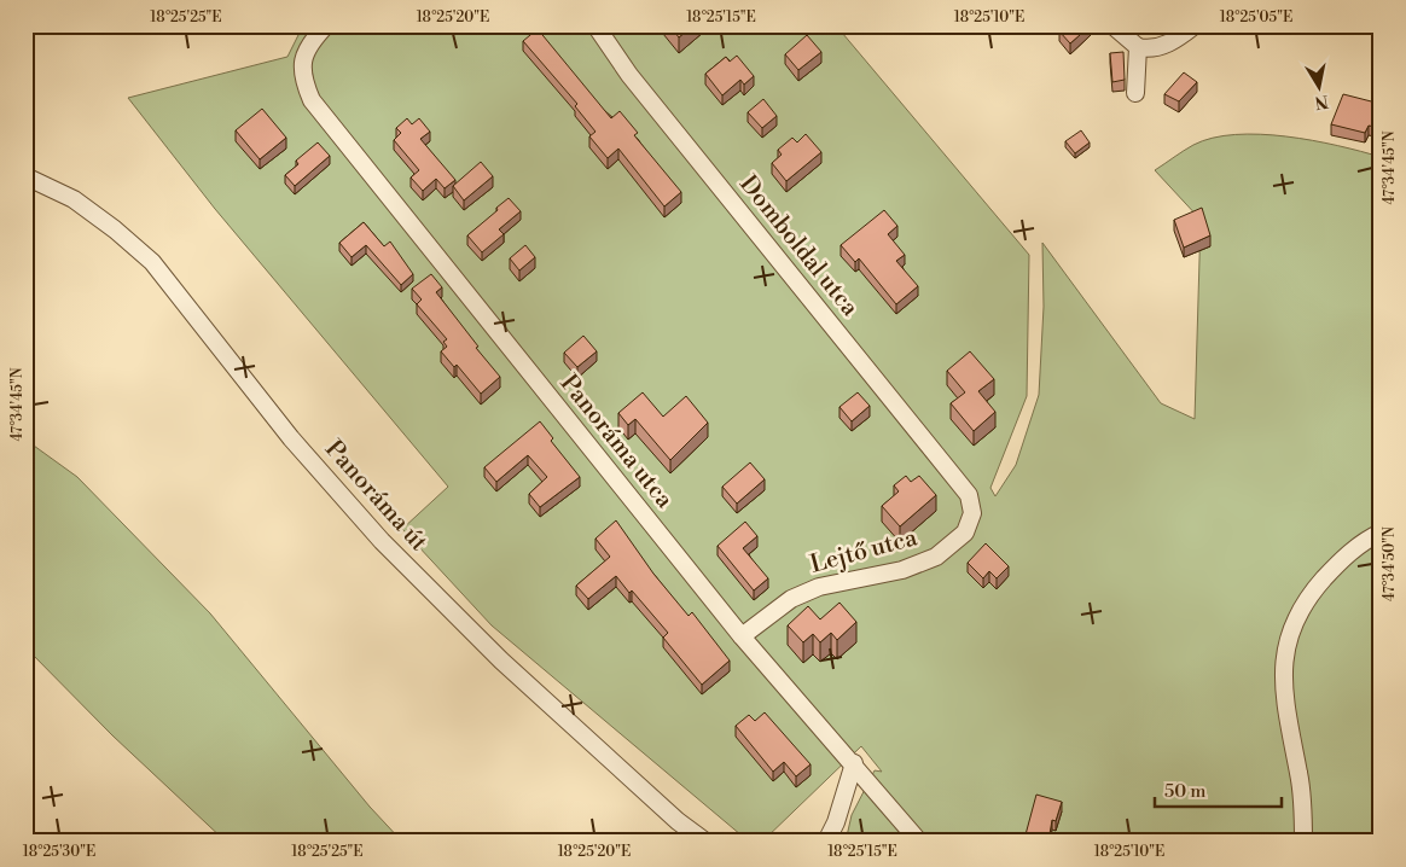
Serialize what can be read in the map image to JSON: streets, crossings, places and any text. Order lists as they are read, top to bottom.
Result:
{
  "streets": {
    "street": [
      "Domboldal utca",
      "Panoráma utca",
      "Panoráma út",
      "Lejtő utca"
    ]
  },
  "crossings": [
    ["Domboldal utca", "Lejtő utca"],
    ["Panoráma utca", "Lejtő utca"]
  ],
  "scale_bar": "50 m",
  "north": "bottom",
  "coordinates": [
    "18°25'25\"E",
    "18°25'20\"E",
    "18°25'15\"E",
    "18°25'10\"E",
    "18°25'05\"E",
    "47°34'45\"N",
    "47°34'50\"N",
    "18°25'30\"E"
  ]
}
